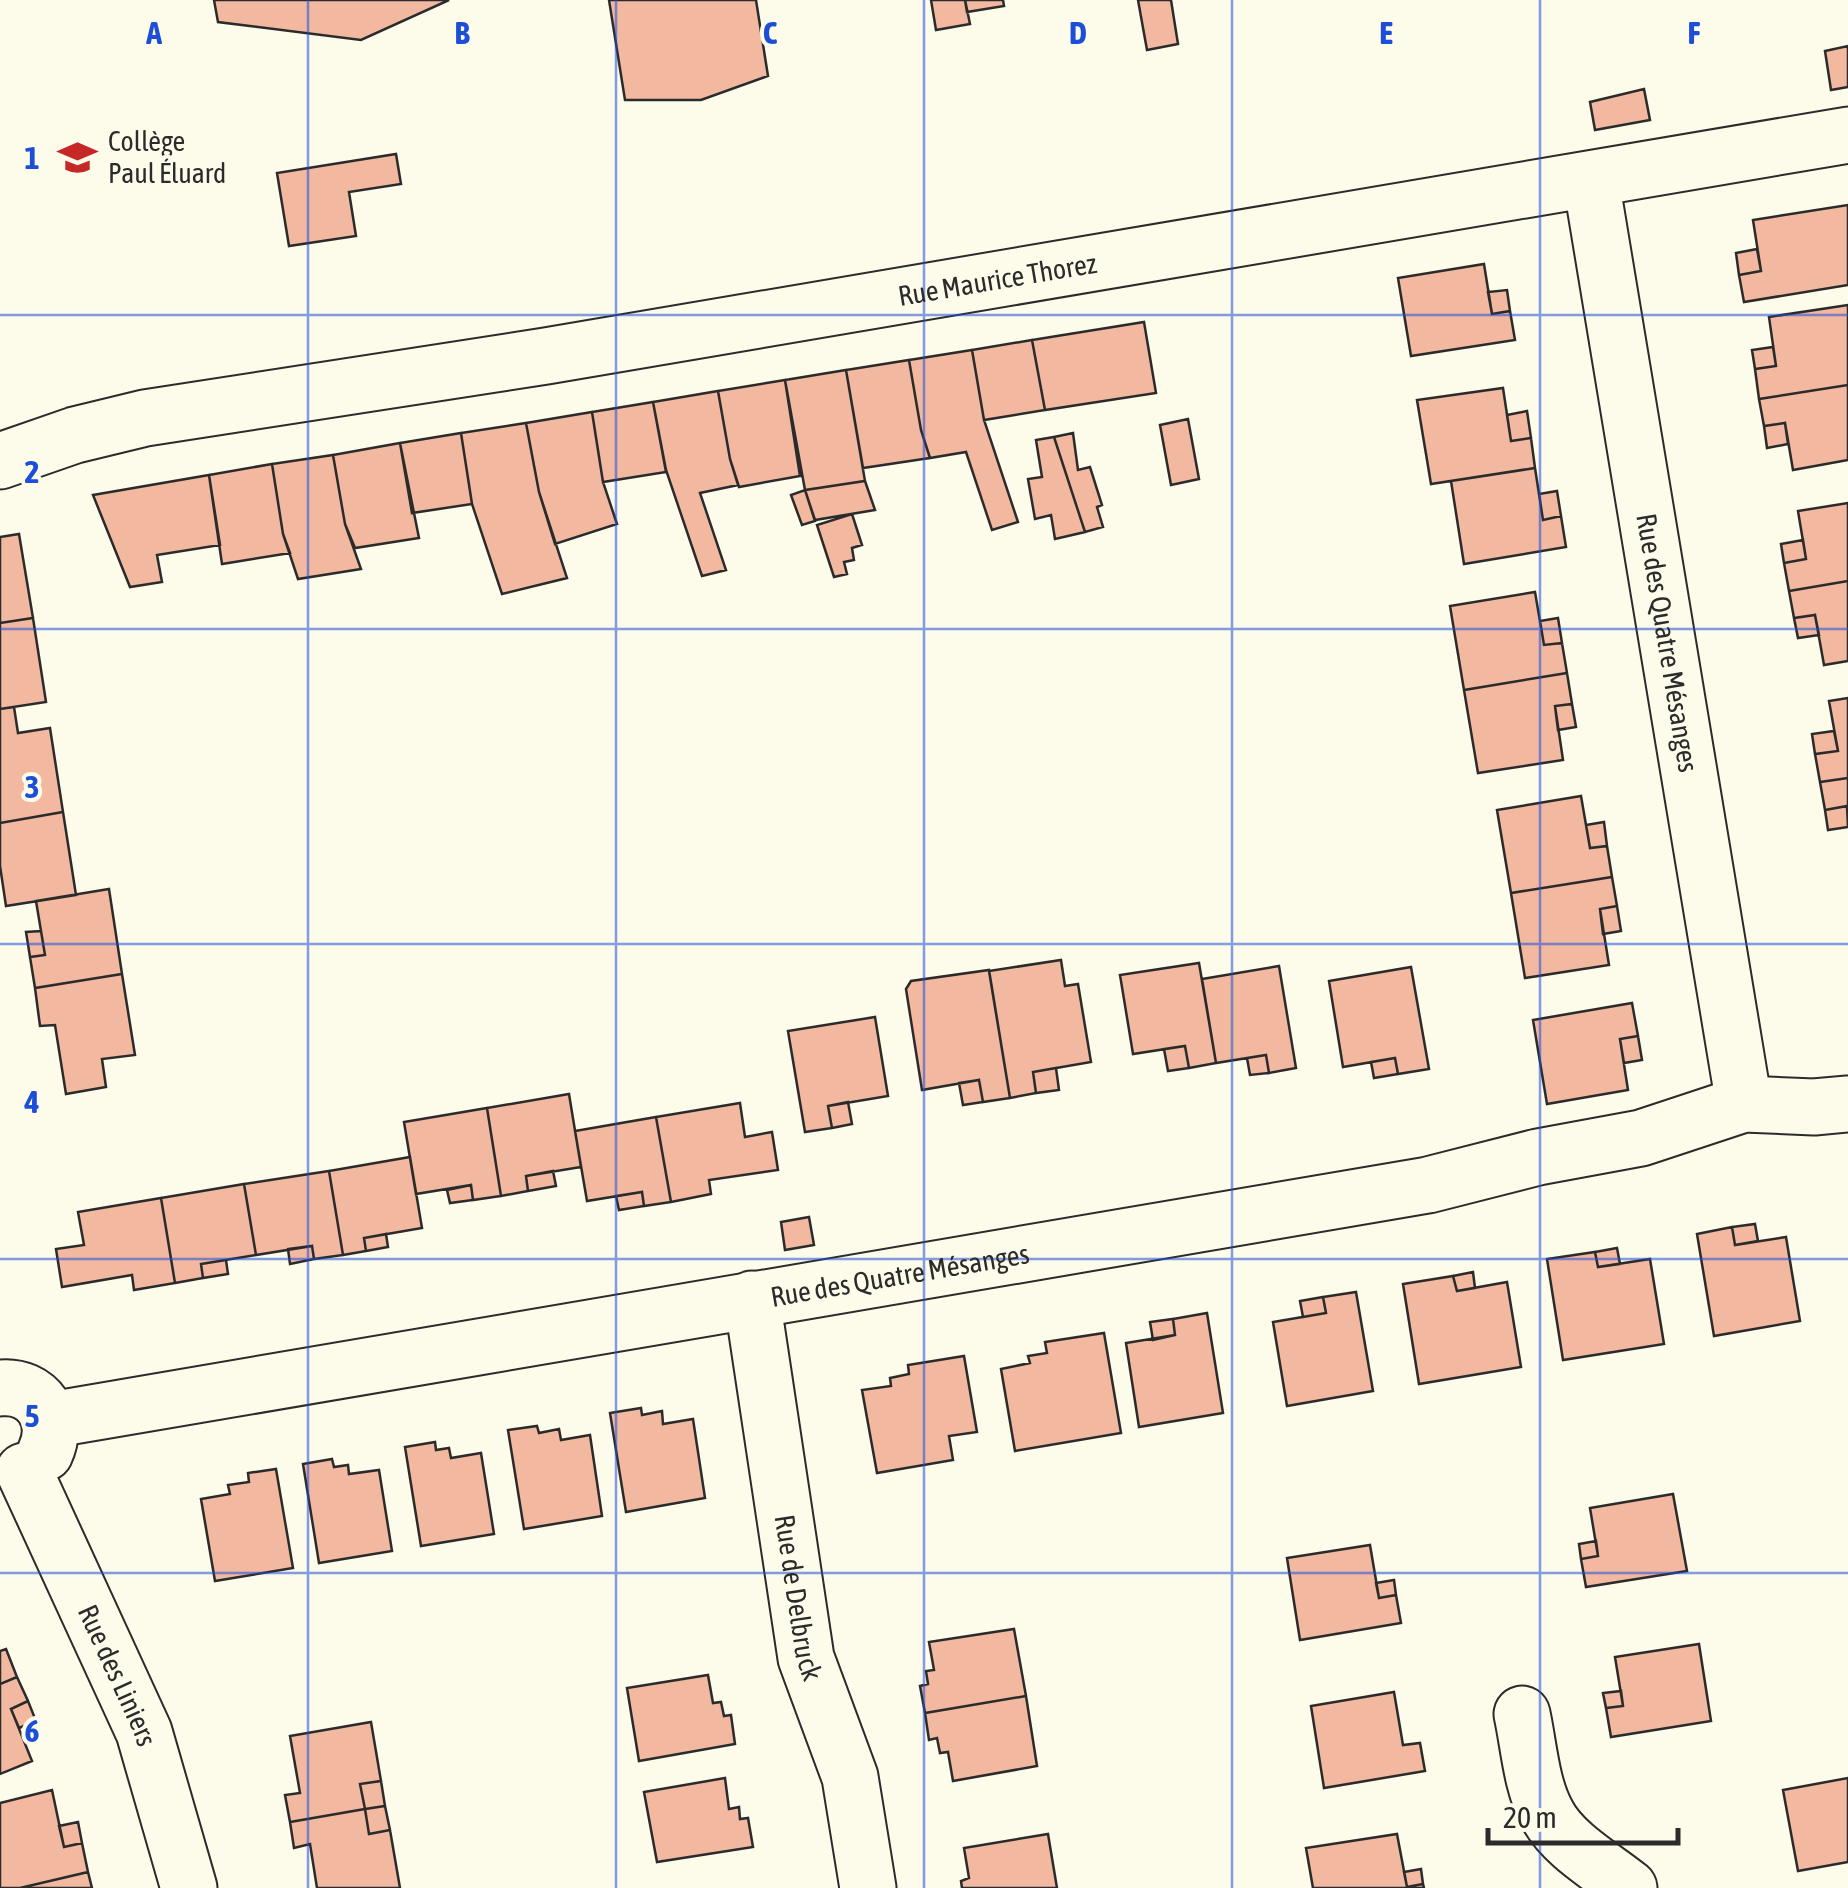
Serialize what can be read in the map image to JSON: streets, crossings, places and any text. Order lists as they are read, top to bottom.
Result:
{
  "streets": {
    "street": [
      "Rue Maurice Thorez",
      "Rue des Quatre Mésanges",
      "Rue de Delbruck",
      "Rue des Liniers"
    ]
  },
  "crossings": [
    ["Rue Maurice Thorez", "Rue des Quatre Mésanges"],
    ["Rue des Quatre Mésanges", "Rue de Delbruck"]
  ],
  "places": {
    "school or university": ["Collège Paul Éluard"]
  },
  "scale_bar": "20 m",
  "grid": {
    "columns": [
      "A",
      "B",
      "C",
      "D",
      "E",
      "F"
    ],
    "rows": [
      "1",
      "2",
      "3",
      "4",
      "5",
      "6"
    ]
  }
}
